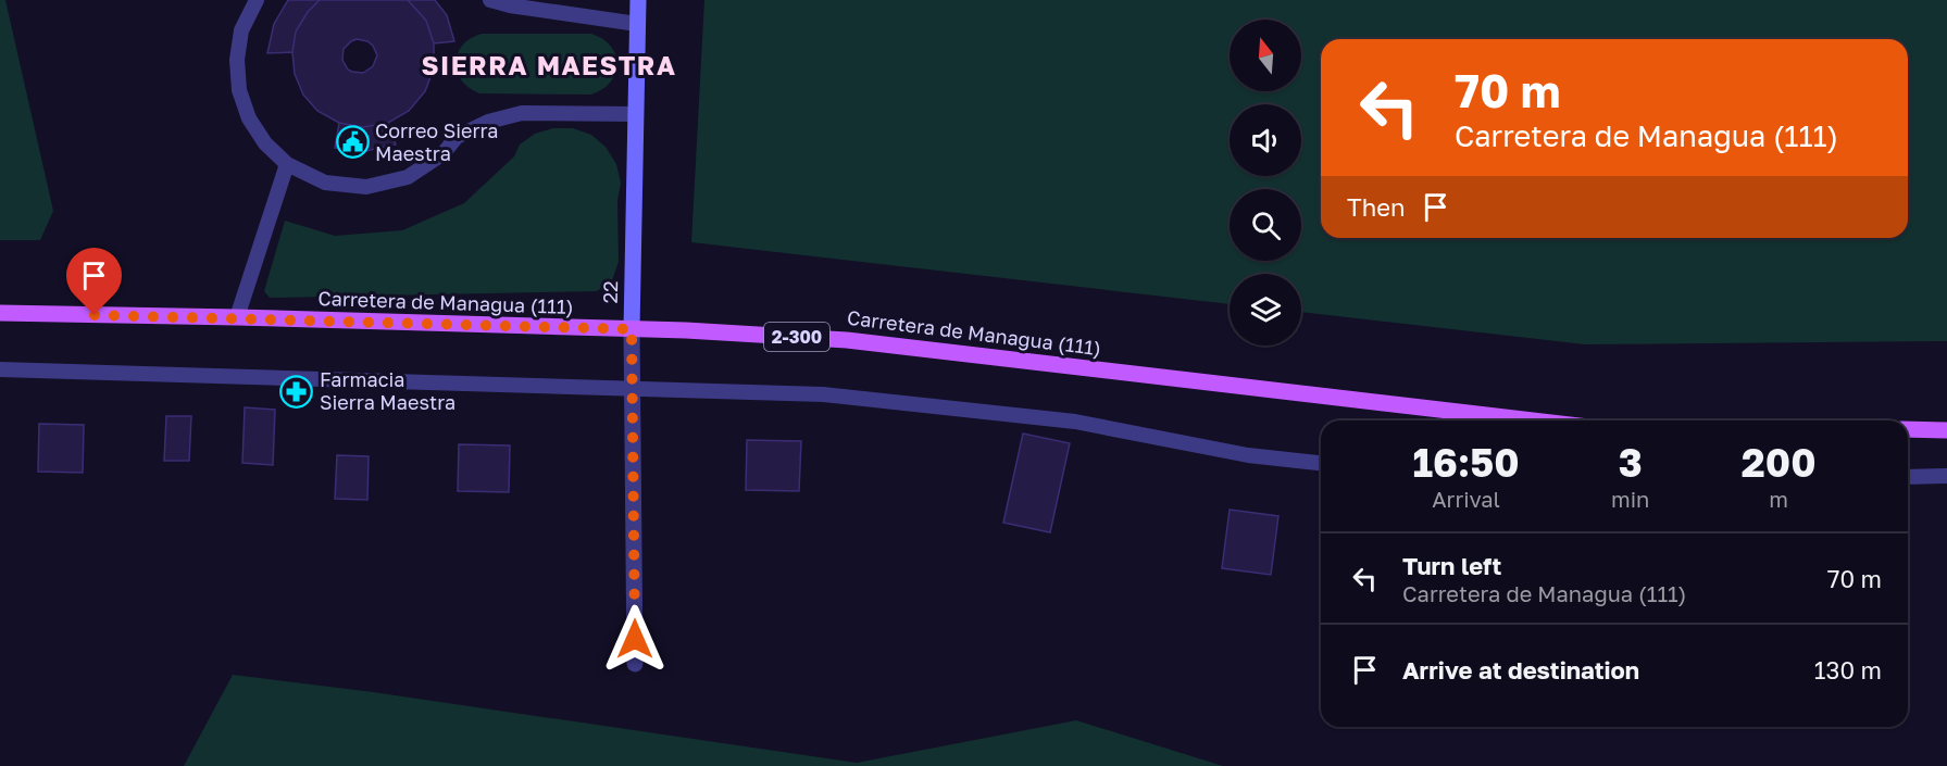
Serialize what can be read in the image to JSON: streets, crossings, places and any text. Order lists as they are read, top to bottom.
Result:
{
  "streets": {
    "main road": ["22", "Carretera de Managua (111)", "2-300"]
  },
  "crossings": [
    ["22", "Carretera de Managua (111)"]
  ],
  "districts": ["SIERRA MAESTRA"],
  "places": {
    "public building": ["Correo Sierra Maestra"],
    "pharmacy": ["Farmacia Sierra Maestra"]
  },
  "north": "top",
  "page": {
    "turn": ["70 m", "Carretera de Managua (111)"],
    "then": "Then",
    "eta": [
      "16:50",
      "Arrival",
      "3",
      "min",
      "200",
      "m"
    ],
    "list": [
      {
        "name": "Turn left",
        "note": "Carretera de Managua (111)",
        "value": "70 m"
      },
      {
        "name": "Arrive at destination",
        "value": "130 m"
      }
    ]
  }
}
